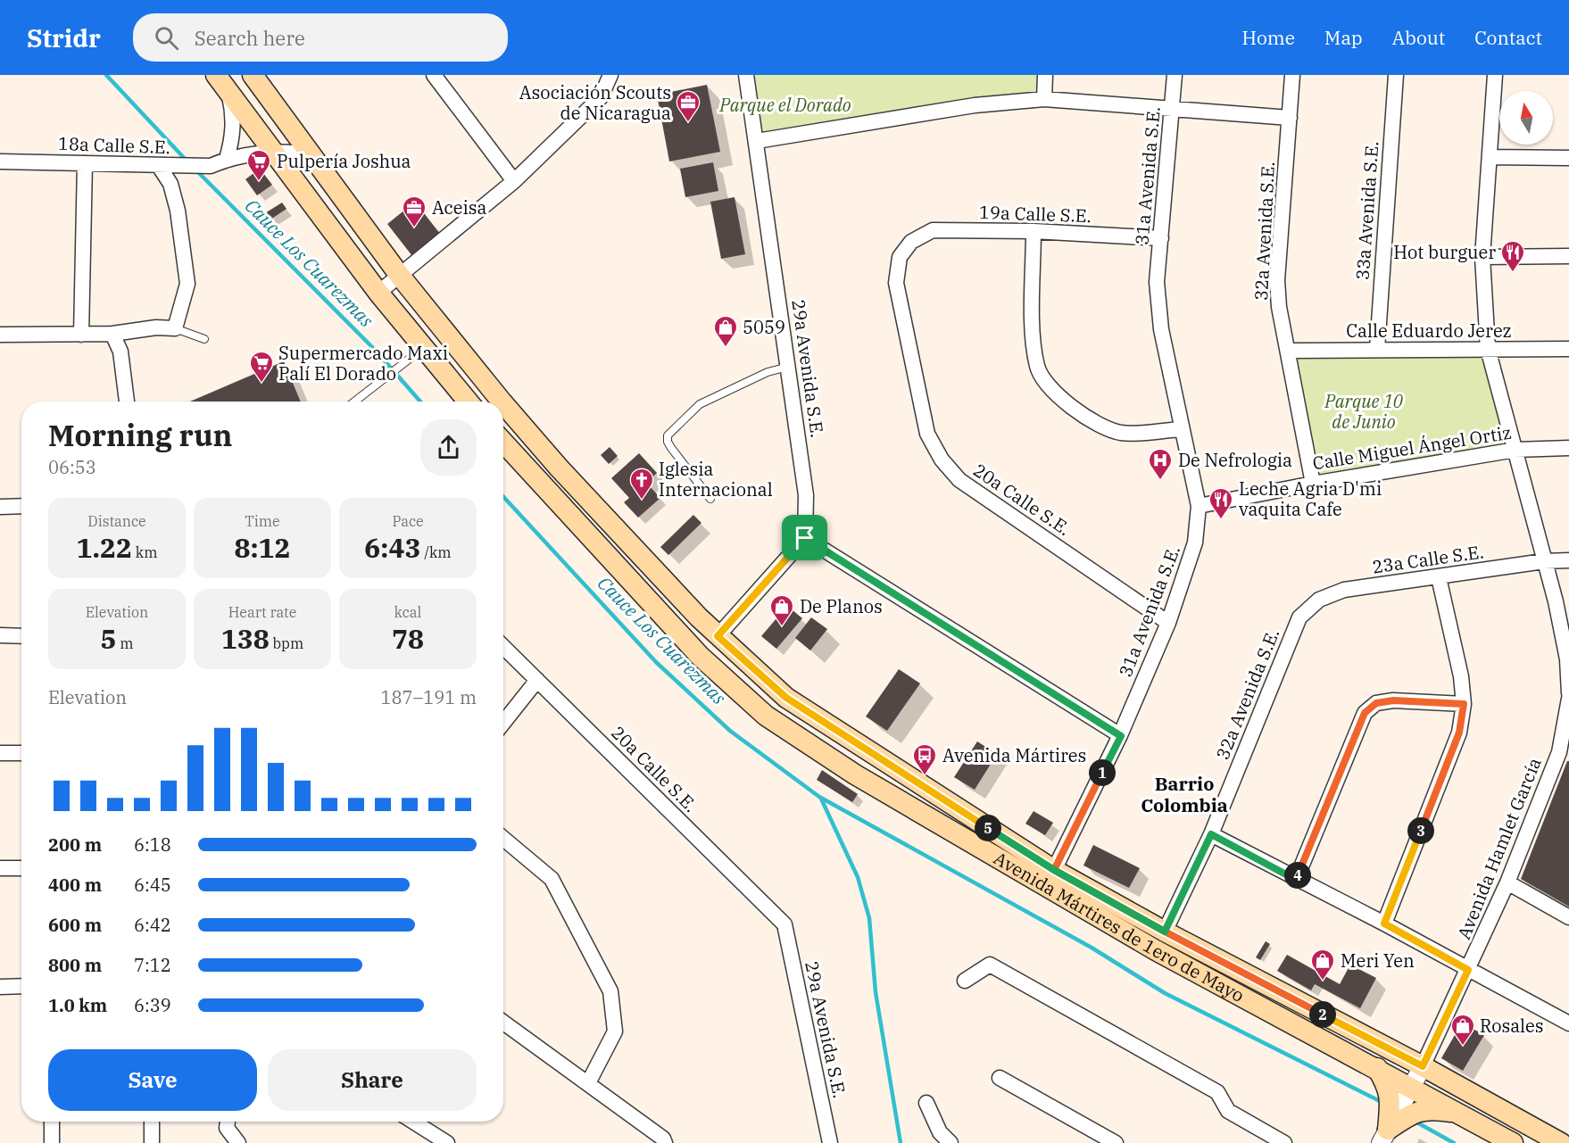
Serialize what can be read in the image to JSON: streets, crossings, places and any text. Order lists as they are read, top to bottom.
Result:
{
  "streets": {
    "main road": ["Avenida Mártires de 1ero de Mayo"],
    "street": [
      "18a Calle S.E.",
      "31a Avenida S.E.",
      "33a Avenida S.E.",
      "19a Calle S.E.",
      "32a Avenida S.E.",
      "Calle Eduardo Jerez",
      "29a Avenida S.E.",
      "Calle Miguel Ángel Ortiz",
      "20a Calle S.E.",
      "23a Calle S.E.",
      "Avenida Hamlet García"
    ]
  },
  "crossings": [
    ["18a Calle S.E.", "Avenida Mártires de 1ero de Mayo"],
    ["31a Avenida S.E.", "19a Calle S.E."],
    ["31a Avenida S.E.", "Calle Miguel Ángel Ortiz"],
    ["31a Avenida S.E.", "20a Calle S.E."],
    ["31a Avenida S.E.", "Avenida Mártires de 1ero de Mayo"],
    ["33a Avenida S.E.", "Calle Eduardo Jerez"],
    ["19a Calle S.E.", "20a Calle S.E."],
    ["32a Avenida S.E.", "Calle Eduardo Jerez"],
    ["32a Avenida S.E.", "Calle Miguel Ángel Ortiz"],
    ["32a Avenida S.E.", "23a Calle S.E."],
    ["32a Avenida S.E.", "Avenida Mártires de 1ero de Mayo"],
    ["29a Avenida S.E.", "20a Calle S.E."],
    ["Avenida Hamlet García", "Avenida Mártires de 1ero de Mayo"]
  ],
  "districts": ["Barrio Colombia"],
  "water": ["Cauce Los Cuarezmas"],
  "parks": ["Parque el Dorado", "Parque 10 de Junio"],
  "places": {
    "office": ["Asociación Scouts de Nicaragua", "Aceisa"],
    "supermarket": ["Pulpería Joshua", "Supermercado Maxi Palí El Dorado"],
    "restaurant": ["Hot burguer", "Leche Agria D'mi vaquita Cafe"],
    "shop": [
      "5059",
      "De Planos",
      "Meri Yen",
      "Rosales"
    ],
    "hospital": ["De Nefrologia"],
    "church": ["Iglesia Internacional"],
    "bus stop": ["Avenida Mártires"]
  },
  "north": "top",
  "page": {
    "header": "Stridr",
    "search": "Search here",
    "nav": [
      "Home",
      "Map",
      "About",
      "Contact"
    ],
    "heading": ["Morning run", "06:53"],
    "stats": [
      ["Distance", "1.22 km"],
      ["Time", "8:12"],
      ["Pace", "6:43 /km"],
      ["Elevation", "5 m"],
      ["Heart rate", "138 bpm"],
      ["kcal", "78"]
    ],
    "chart": ["Elevation", "187–191 m"],
    "pins": [
      "1",
      "5",
      "3",
      "4",
      "2"
    ],
    "list": [
      {
        "name": "200 m",
        "note": "6:18"
      },
      {
        "name": "400 m",
        "note": "6:45"
      },
      {
        "name": "600 m",
        "note": "6:42"
      },
      {
        "name": "800 m",
        "note": "7:12"
      },
      {
        "name": "1.0 km",
        "note": "6:39"
      }
    ],
    "buttons": ["Save", "Share"]
  }
}
